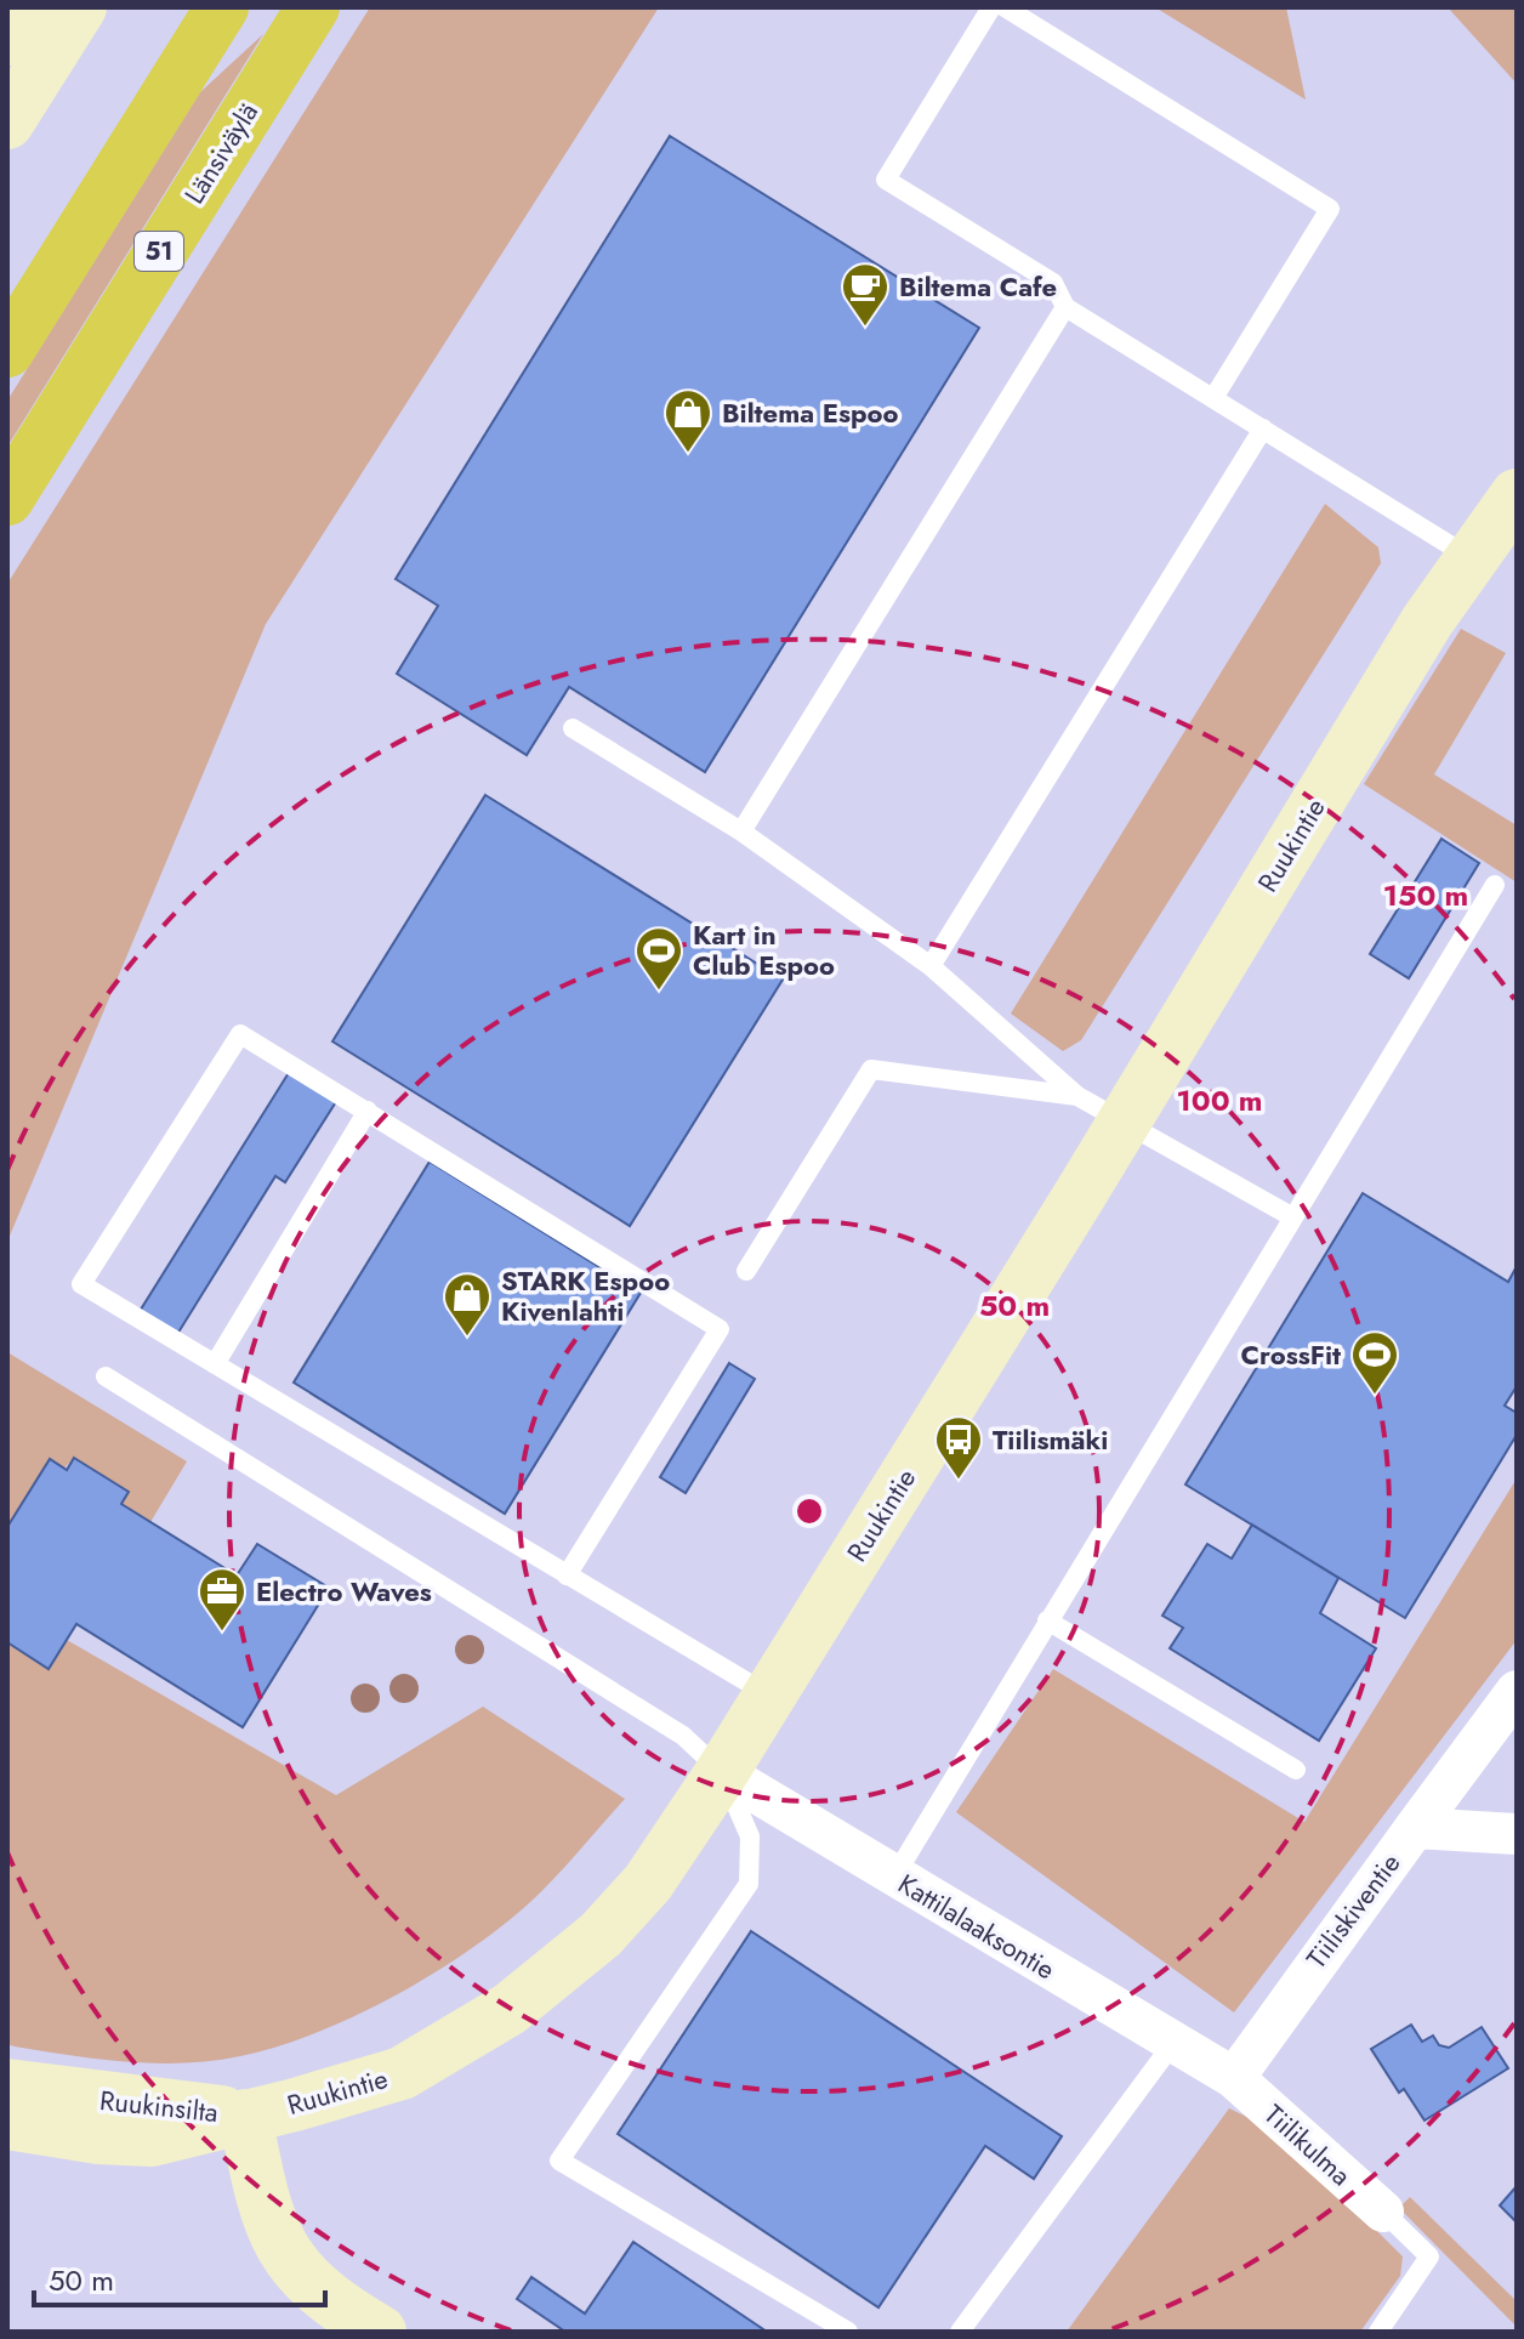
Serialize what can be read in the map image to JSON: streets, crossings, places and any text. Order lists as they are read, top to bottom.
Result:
{
  "streets": {
    "highway": ["Länsiväylä", "51"],
    "street": [
      "Ruukintie",
      "Tiiliskiventie",
      "Kattilalaaksontie",
      "Ruukinsilta",
      "Tiilikulma"
    ]
  },
  "crossings": [
    ["Ruukintie", "Kattilalaaksontie"],
    ["Ruukintie", "Ruukinsilta"],
    ["Tiiliskiventie", "Kattilalaaksontie"],
    ["Tiiliskiventie", "Tiilikulma"],
    ["Kattilalaaksontie", "Tiilikulma"]
  ],
  "places": {
    "cafe": ["Biltema Cafe"],
    "shop": ["Biltema Espoo", "STARK Espoo Kivenlahti"],
    "sports": ["Kart in Club Espoo", "CrossFit"],
    "bus stop": ["Tiilismäki"],
    "office": ["Electro Waves"]
  },
  "scale_bar": "50 m",
  "rings": ["150 m", "100 m", "50 m"]
}
